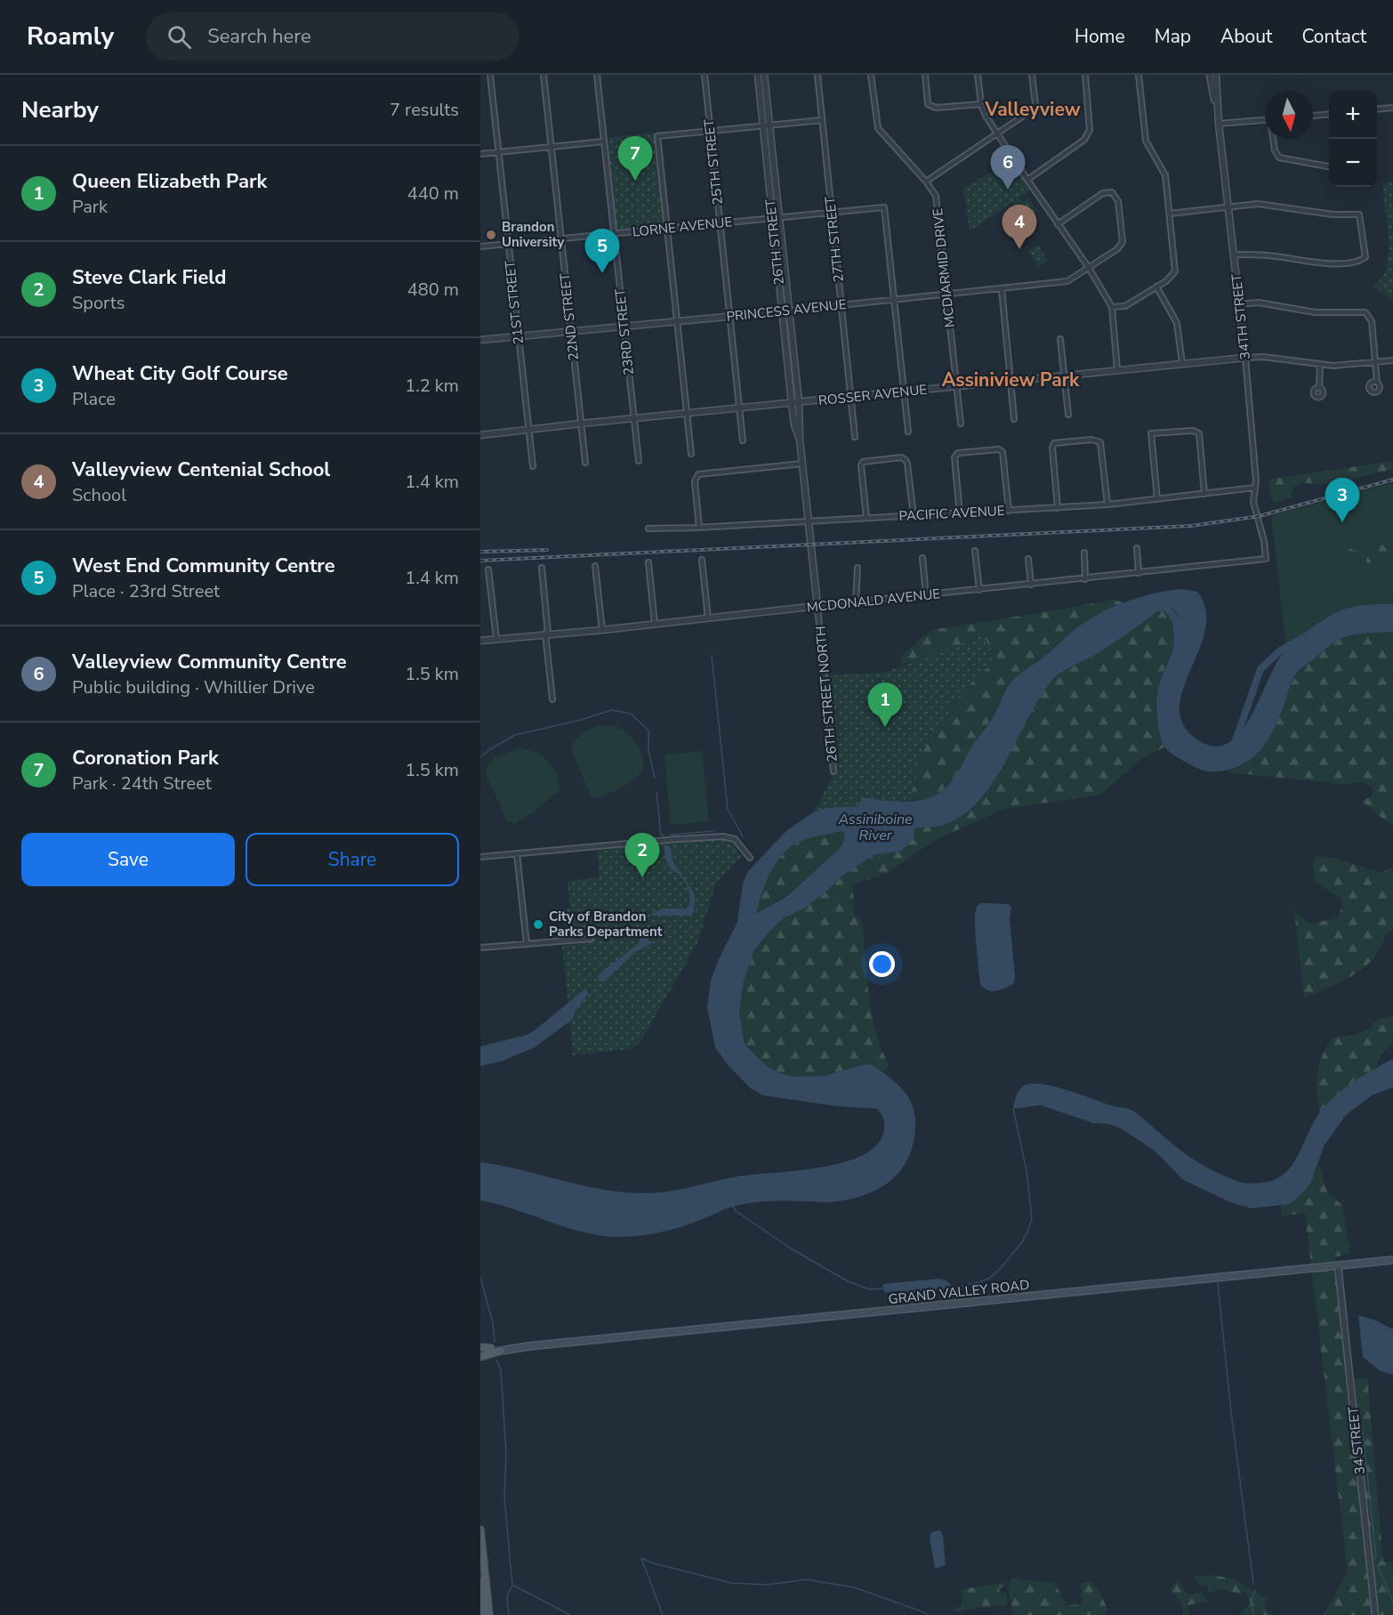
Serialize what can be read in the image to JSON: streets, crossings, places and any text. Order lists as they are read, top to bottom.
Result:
{
  "streets": {
    "main road": ["GRAND VALLEY ROAD"],
    "street": [
      "25TH STREET",
      "LORNE AVENUE",
      "27TH STREET",
      "26TH STREET",
      "MCDIARMID DRIVE",
      "21ST STREET",
      "PRINCESS AVENUE",
      "22ND STREET",
      "34TH STREET",
      "23RD STREET",
      "ROSSER AVENUE",
      "PACIFIC AVENUE",
      "MCDONALD AVENUE",
      "26TH STREET NORTH",
      "34 STREET"
    ]
  },
  "crossings": [
    ["25TH STREET", "LORNE AVENUE"],
    ["25TH STREET", "PRINCESS AVENUE"],
    ["25TH STREET", "ROSSER AVENUE"],
    ["LORNE AVENUE", "27TH STREET"],
    ["LORNE AVENUE", "26TH STREET"],
    ["LORNE AVENUE", "21ST STREET"],
    ["LORNE AVENUE", "PRINCESS AVENUE"],
    ["LORNE AVENUE", "22ND STREET"],
    ["LORNE AVENUE", "23RD STREET"],
    ["27TH STREET", "PRINCESS AVENUE"],
    ["27TH STREET", "ROSSER AVENUE"],
    ["26TH STREET", "PRINCESS AVENUE"],
    ["26TH STREET", "ROSSER AVENUE"],
    ["26TH STREET", "PACIFIC AVENUE"],
    ["26TH STREET", "26TH STREET NORTH"],
    ["MCDIARMID DRIVE", "PRINCESS AVENUE"],
    ["MCDIARMID DRIVE", "ROSSER AVENUE"],
    ["21ST STREET", "PRINCESS AVENUE"],
    ["21ST STREET", "ROSSER AVENUE"],
    ["PRINCESS AVENUE", "22ND STREET"],
    ["PRINCESS AVENUE", "23RD STREET"],
    ["22ND STREET", "ROSSER AVENUE"],
    ["34TH STREET", "ROSSER AVENUE"],
    ["34TH STREET", "PACIFIC AVENUE"],
    ["34TH STREET", "MCDONALD AVENUE"],
    ["23RD STREET", "ROSSER AVENUE"],
    ["PACIFIC AVENUE", "26TH STREET NORTH"],
    ["MCDONALD AVENUE", "26TH STREET NORTH"],
    ["GRAND VALLEY ROAD", "34 STREET"]
  ],
  "districts": ["Valleyview", "Assiniview Park"],
  "water": ["Assiniboine River"],
  "places": ["Brandon University", "City of Brandon Parks Department"],
  "north": "bottom",
  "page": {
    "header": "Roamly",
    "search": "Search here",
    "nav": [
      "Home",
      "Map",
      "About",
      "Contact"
    ],
    "heading": ["Nearby", "7 results"],
    "map_buttons": ["+", "−"],
    "pins": [
      "7",
      "6",
      "4",
      "5",
      "3",
      "1",
      "2"
    ],
    "list": [
      {
        "mark": "1",
        "name": "Queen Elizabeth Park",
        "note": "Park",
        "value": "440 m"
      },
      {
        "mark": "2",
        "name": "Steve Clark Field",
        "note": "Sports",
        "value": "480 m"
      },
      {
        "mark": "3",
        "name": "Wheat City Golf Course",
        "note": "Place",
        "value": "1.2 km"
      },
      {
        "mark": "4",
        "name": "Valleyview Centenial School",
        "note": "School",
        "value": "1.4 km"
      },
      {
        "mark": "5",
        "name": "West End Community Centre",
        "note": "Place · 23rd Street",
        "value": "1.4 km"
      },
      {
        "mark": "6",
        "name": "Valleyview Community Centre",
        "note": "Public building · Whillier Drive",
        "value": "1.5 km"
      },
      {
        "mark": "7",
        "name": "Coronation Park",
        "note": "Park · 24th Street",
        "value": "1.5 km"
      }
    ],
    "buttons": ["Save", "Share"]
  }
}
